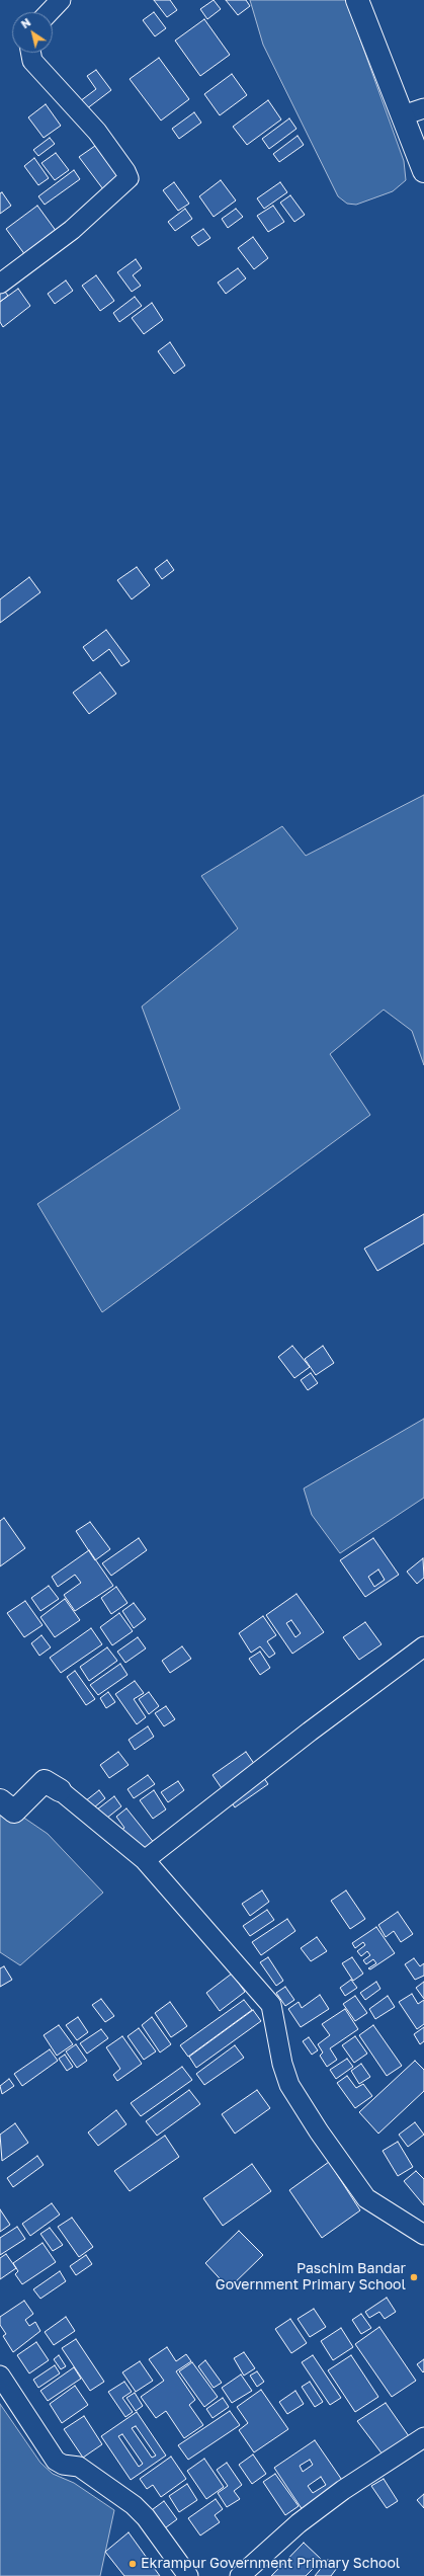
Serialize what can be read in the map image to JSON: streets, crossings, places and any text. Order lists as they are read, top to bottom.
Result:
{
  "places": ["Paschim Bandar Government Primary School", "Ekrampur Government Primary School"],
  "north": "top left"
}
